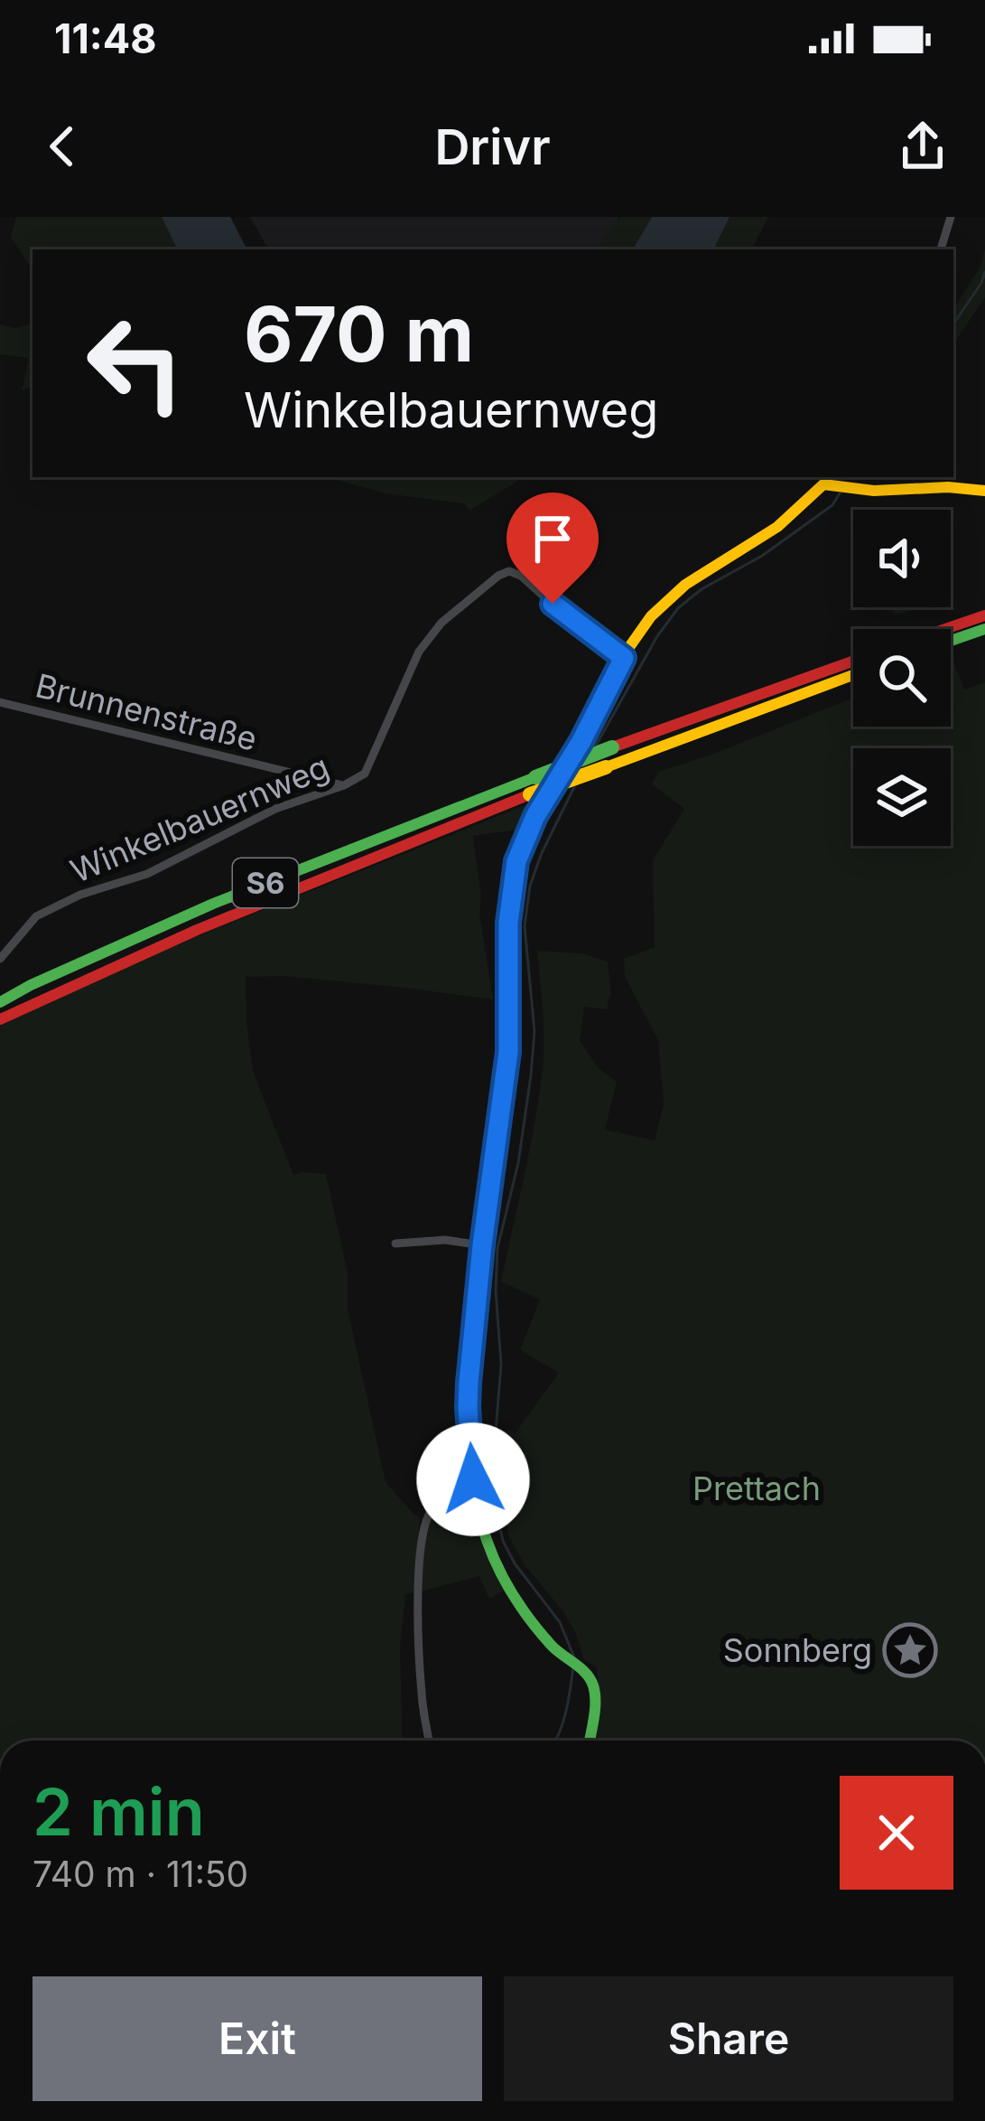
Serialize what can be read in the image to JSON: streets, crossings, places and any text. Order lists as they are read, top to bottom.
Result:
{
  "streets": {
    "main road": ["S6"],
    "street": ["Brunnenstraße", "Winkelbauernweg"]
  },
  "crossings": [
    ["Brunnenstraße", "Winkelbauernweg"]
  ],
  "parks": ["Prettach"],
  "places": {
    "place": ["Sonnberg"]
  },
  "page": {
    "status": "11:48",
    "header": "Drivr",
    "turn": ["670 m", "Winkelbauernweg"],
    "heading": ["2 min", "740 m · 11:50"],
    "buttons": ["Exit", "Share"]
  }
}
